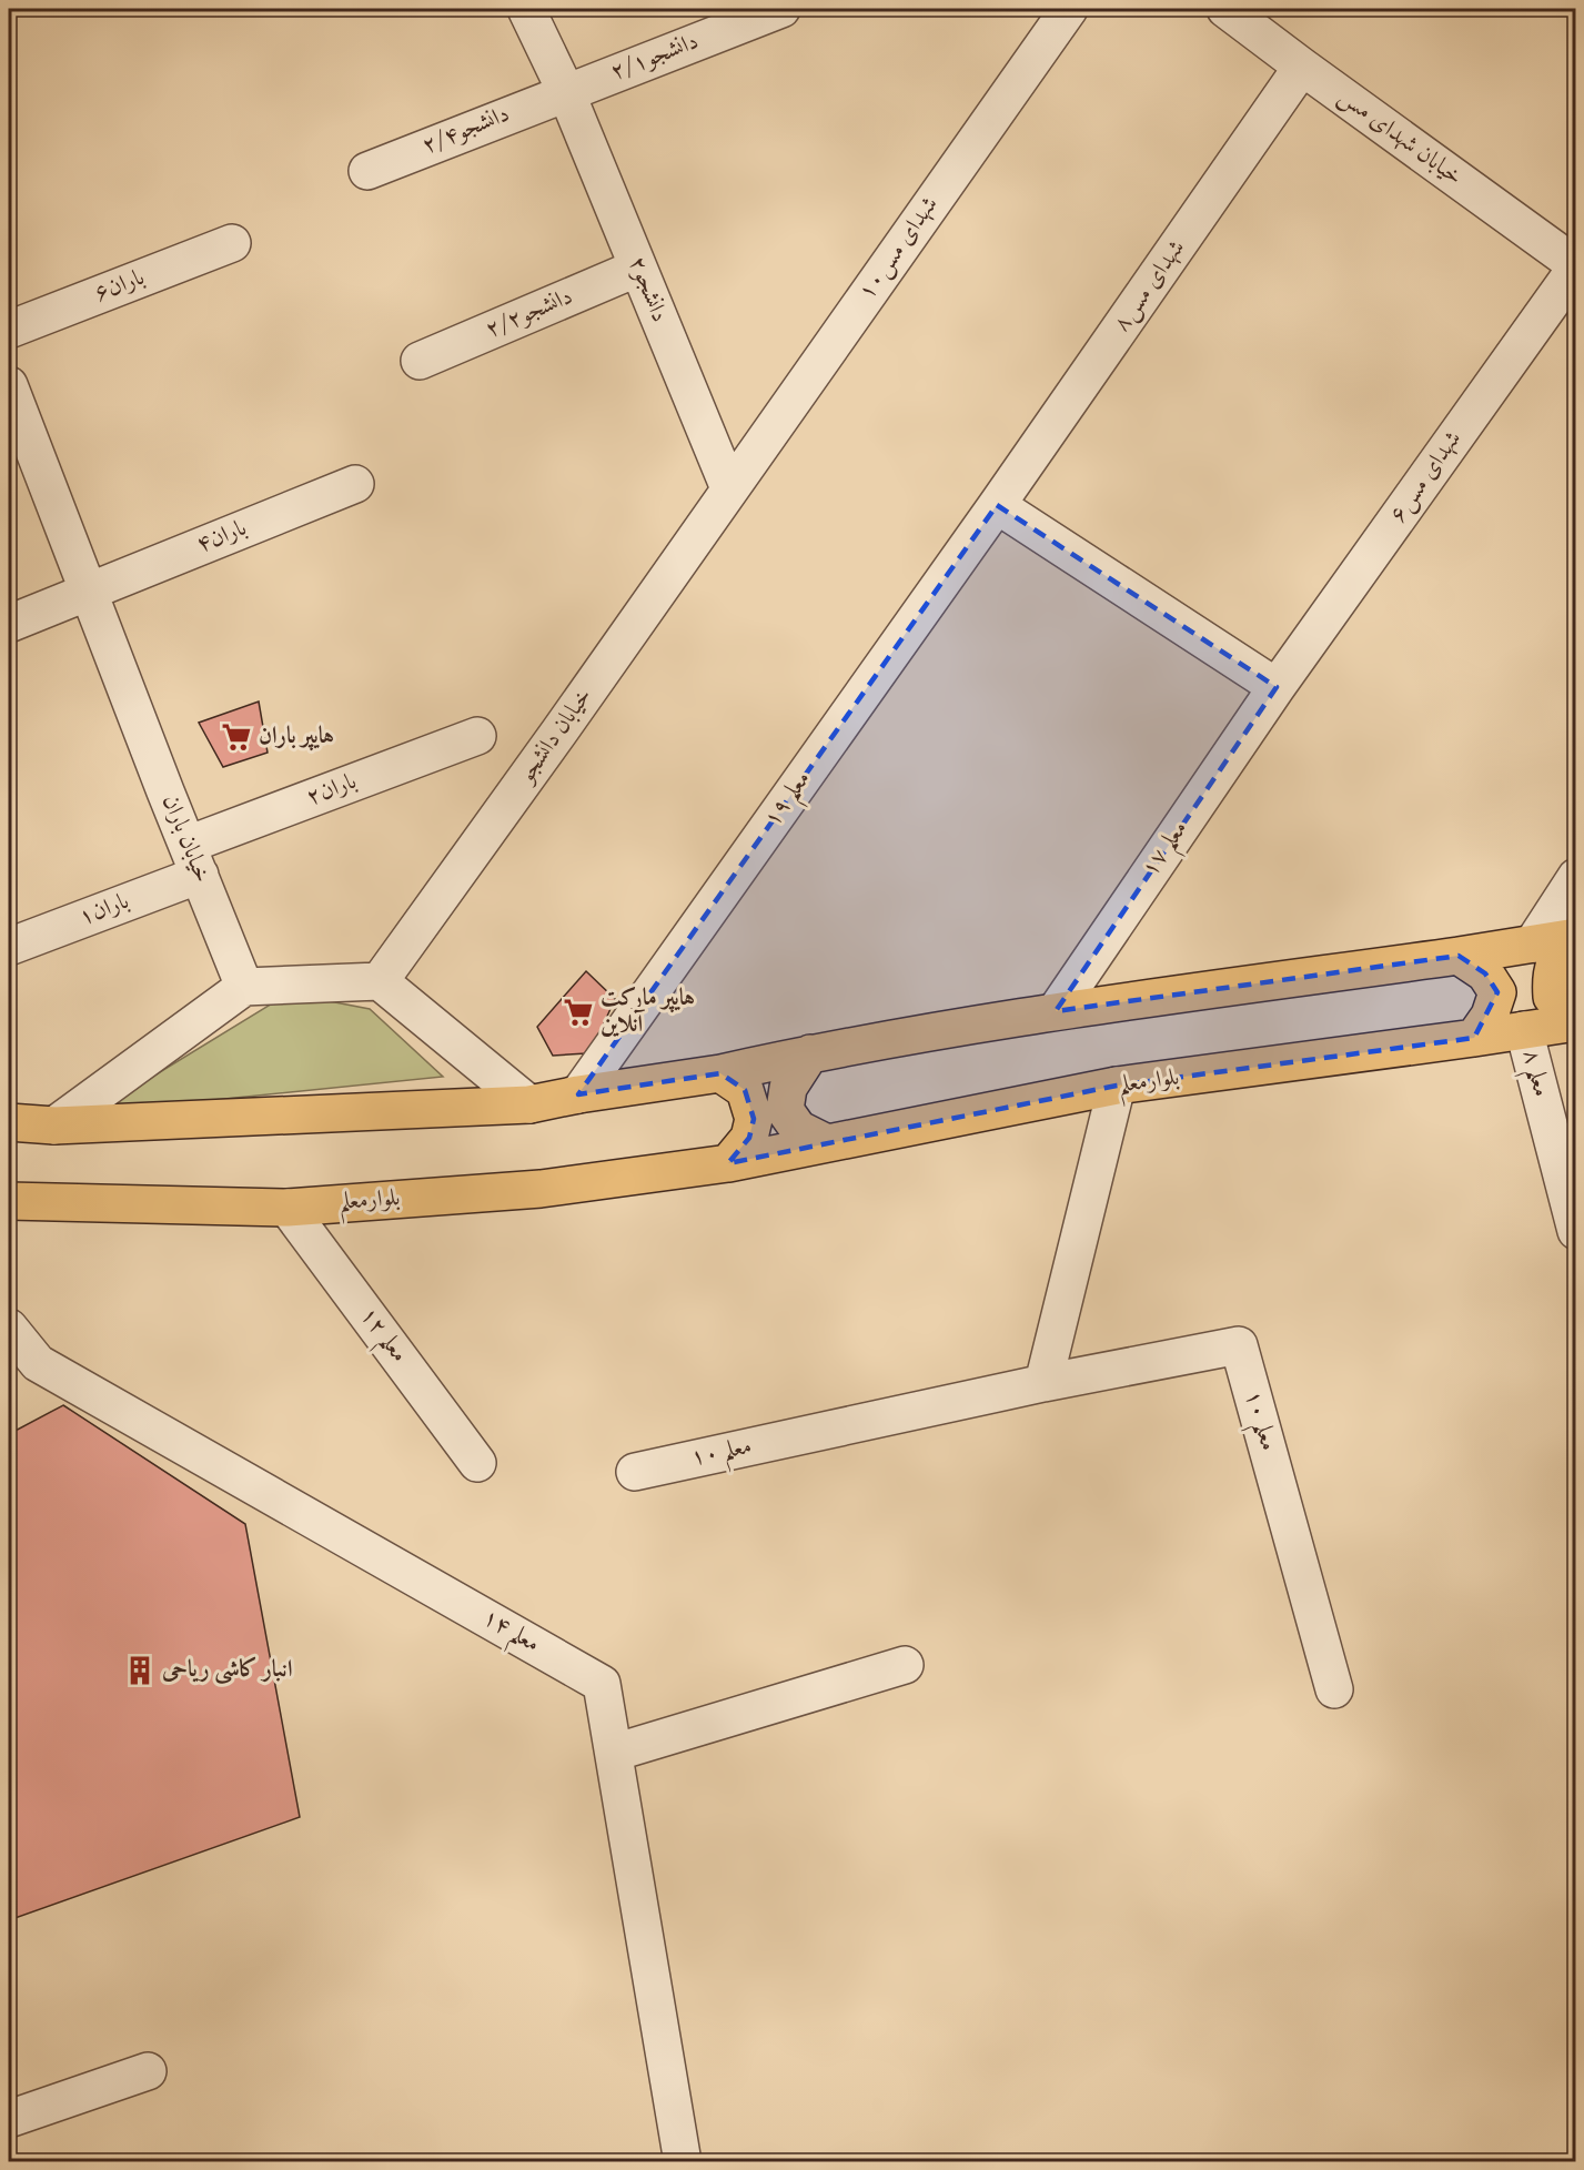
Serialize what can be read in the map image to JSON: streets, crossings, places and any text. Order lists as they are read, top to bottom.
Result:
{
  "streets": {
    "main road": ["بلوارمعلم"],
    "street": [
      "دانشجو۲/۱",
      "دانشجو۲/۴",
      "خیابان شهدای مس",
      "شهدای مس۱۰",
      "باران۶",
      "شهدای مس۸",
      "دانشجو۲",
      "دانشجو۲/۲",
      "شهدای مس۶",
      "باران۴",
      "خیابان دانشجو",
      "باران۲",
      "معلم ۱۹",
      "خیابان باران",
      "معلم ۱۷",
      "باران۱",
      "معلم ۸",
      "معلم ۱۲",
      "معلم ۱۰",
      "معلم ۱۴"
    ]
  },
  "crossings": [
    ["دانشجو۲/۱", "دانشجو۲/۴"],
    ["دانشجو۲/۱", "دانشجو۲"],
    ["دانشجو۲/۴", "دانشجو۲"],
    ["خیابان شهدای مس", "شهدای مس۸"],
    ["خیابان شهدای مس", "شهدای مس۶"],
    ["شهدای مس۱۰", "دانشجو۲"],
    ["شهدای مس۱۰", "خیابان دانشجو"],
    ["شهدای مس۸", "معلم ۱۹"],
    ["دانشجو۲", "دانشجو۲/۲"],
    ["دانشجو۲", "خیابان دانشجو"],
    ["شهدای مس۶", "معلم ۱۷"],
    ["باران۴", "خیابان باران"],
    ["باران۲", "خیابان باران"],
    ["باران۲", "باران۱"],
    ["خیابان باران", "باران۱"],
    ["معلم ۸", "بلوارمعلم"],
    ["بلوارمعلم", "معلم ۱۲"]
  ],
  "places": {
    "supermarket": ["هایپر باران", "هایپر مارکت آنلاین"],
    "building": ["انبار کاشی ریاحی"]
  }
}
